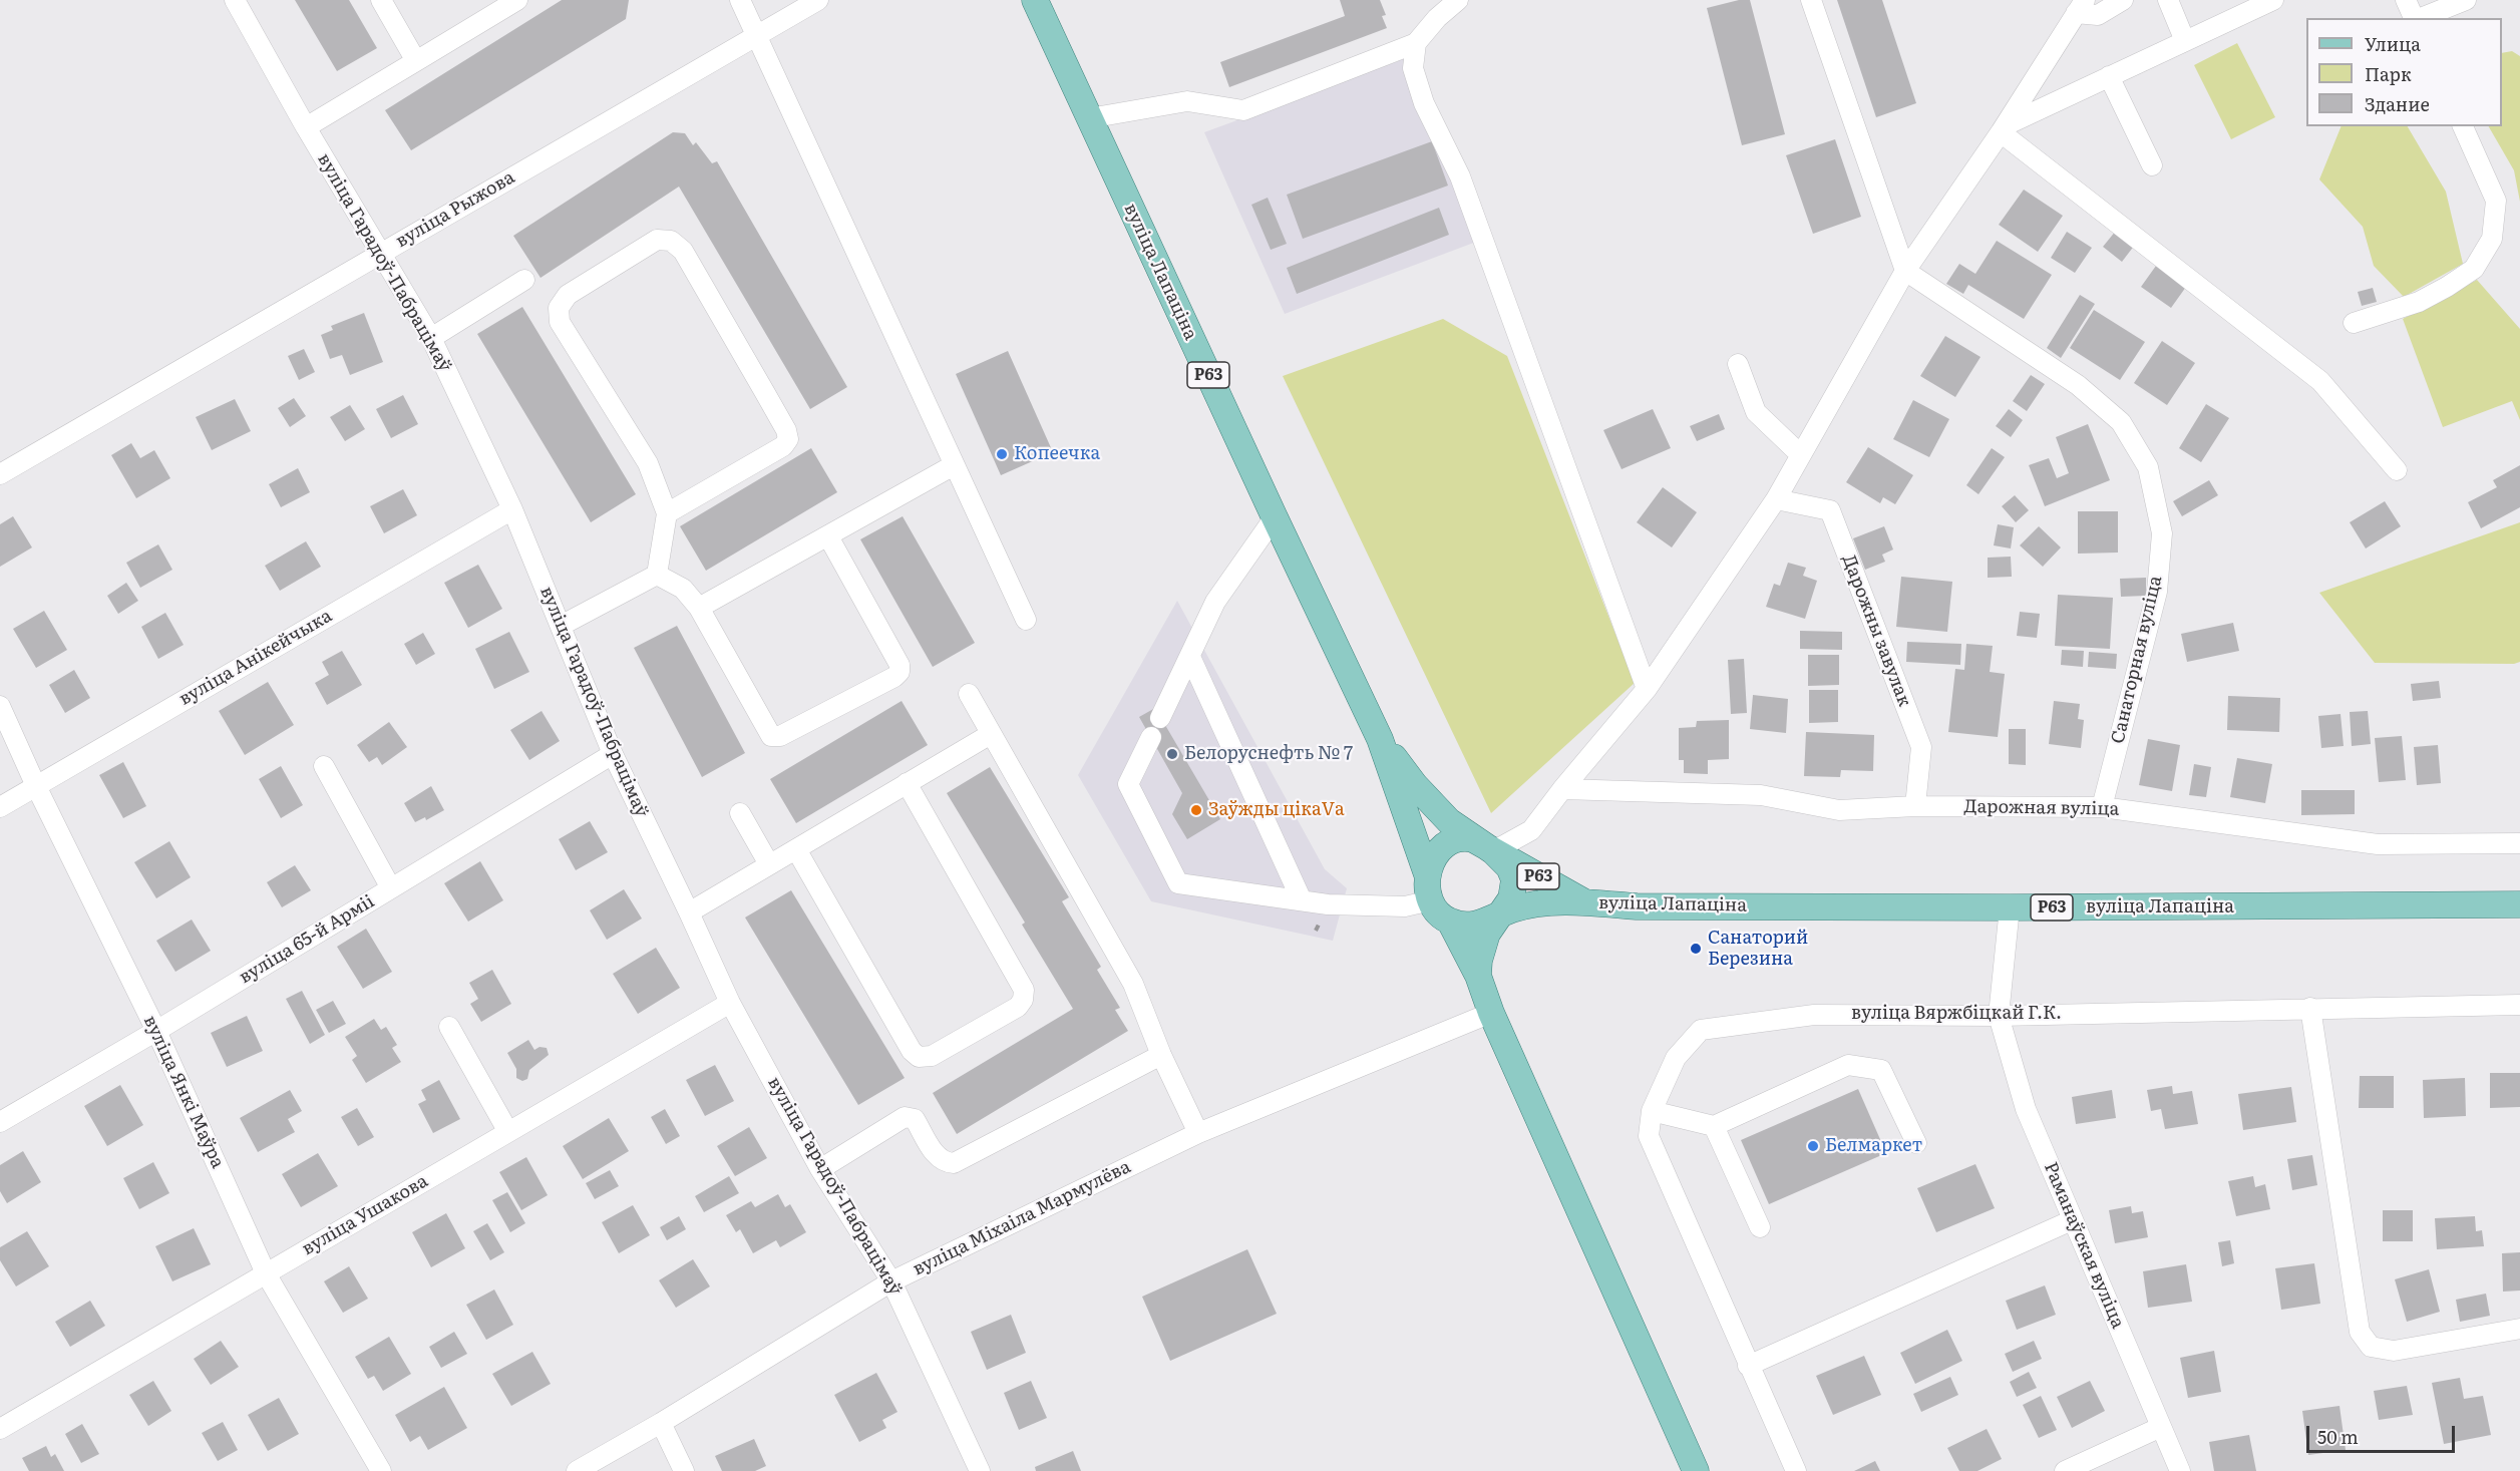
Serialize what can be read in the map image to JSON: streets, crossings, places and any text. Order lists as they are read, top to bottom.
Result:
{
  "streets": {
    "main road": ["вуліца Лапаціна", "Р63"],
    "street": [
      "вуліца Рыжова",
      "вуліца Гарадоў-Пабрацімаў",
      "Дарожны завулак",
      "вуліца Анікейчыка",
      "Санаторная вуліца",
      "Дарожная вуліца",
      "вуліца 65-й Арміі",
      "вуліца Вяржбіцкай Г.К.",
      "вуліца Янкі Маўра",
      "вуліца Ушакова",
      "вуліца Міхаіла Мармулёва",
      "Раманаўская вуліца"
    ]
  },
  "crossings": [
    ["вуліца Рыжова", "вуліца Гарадоў-Пабрацімаў"],
    ["вуліца Гарадоў-Пабрацімаў", "вуліца Анікейчыка"],
    ["вуліца Гарадоў-Пабрацімаў", "вуліца 65-й Арміі"],
    ["вуліца Гарадоў-Пабрацімаў", "вуліца Ушакова"],
    ["вуліца Гарадоў-Пабрацімаў", "вуліца Міхаіла Мармулёва"],
    ["Дарожны завулак", "Дарожная вуліца"],
    ["вуліца Анікейчыка", "вуліца Янкі Маўра"],
    ["Санаторная вуліца", "Дарожная вуліца"],
    ["вуліца 65-й Арміі", "вуліца Янкі Маўра"],
    ["вуліца Вяржбіцкай Г.К.", "Раманаўская вуліца"],
    ["вуліца Янкі Маўра", "вуліца Ушакова"]
  ],
  "places": [
    "Копеечка",
    "Белоруснефть № 7",
    "Заўжды цікаVа",
    "Санаторий Березина",
    "Белмаркет"
  ],
  "legend": ["Улица", "Парк", "Здание"],
  "scale_bar": "50 m"
}
